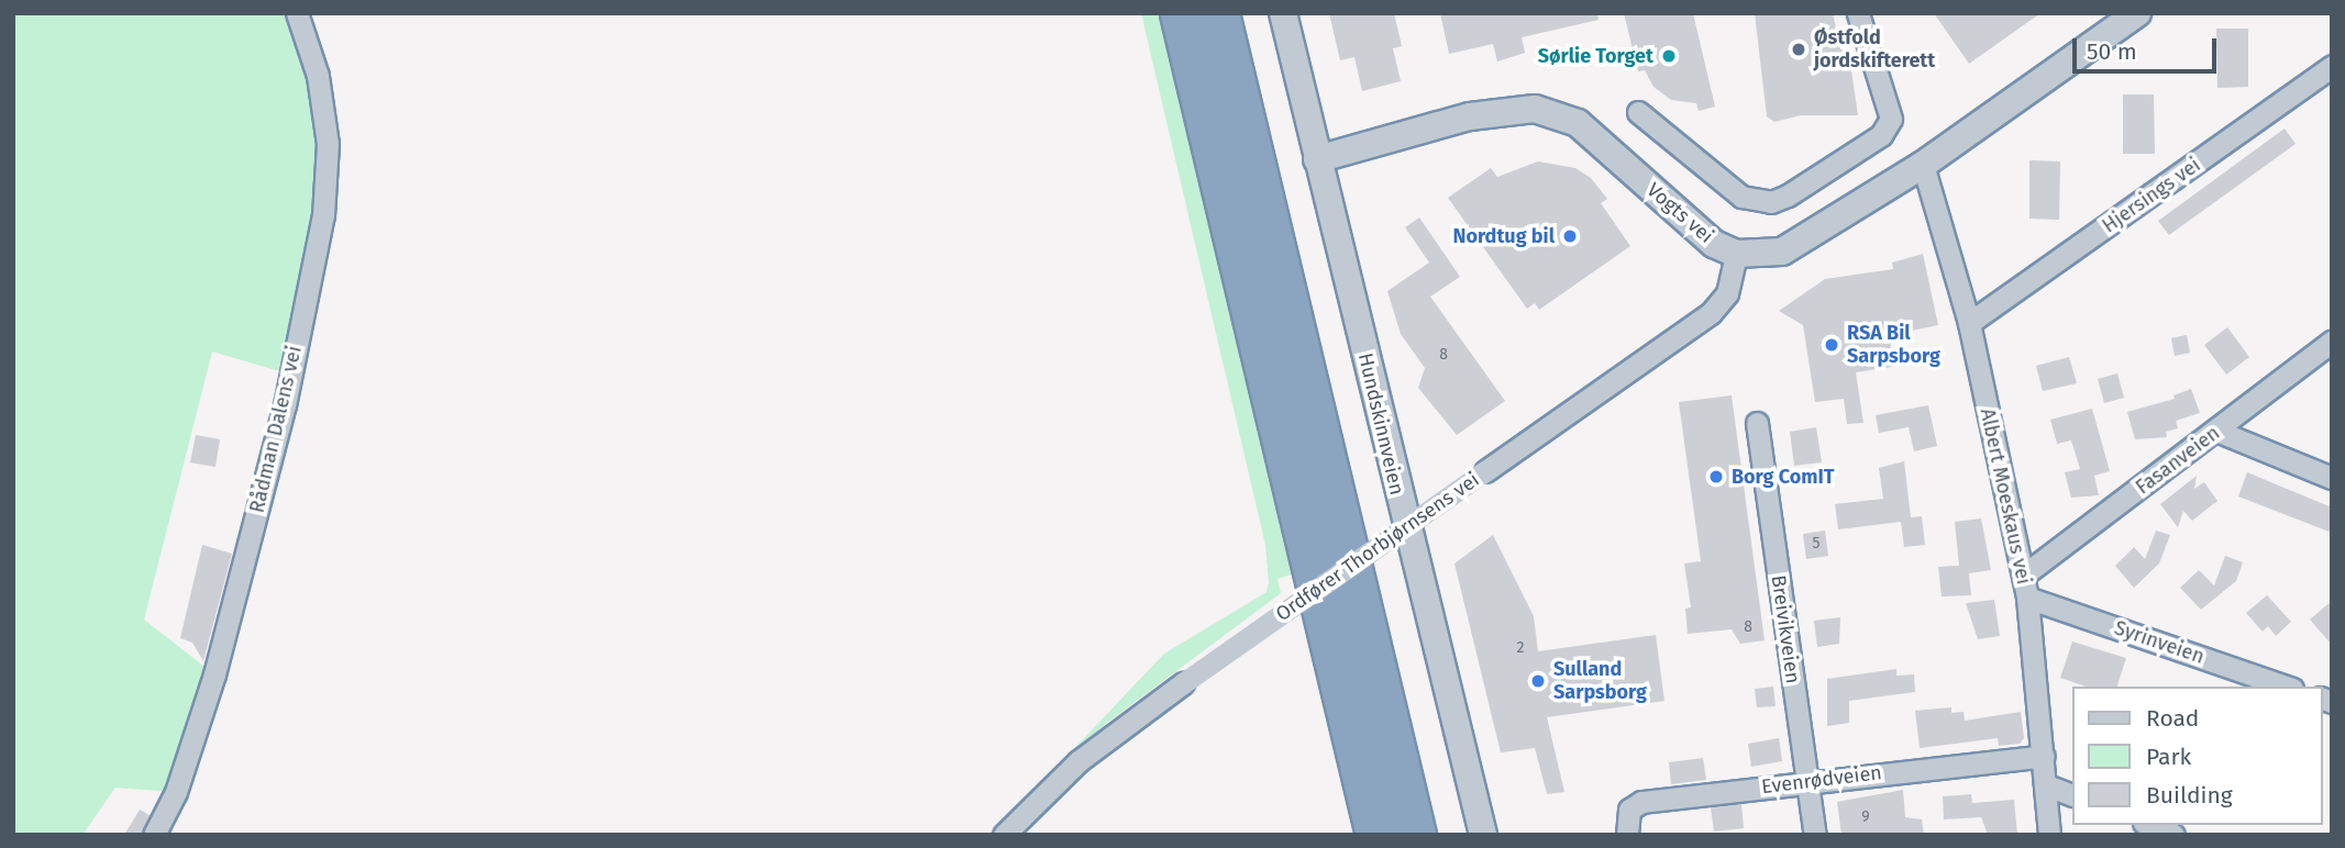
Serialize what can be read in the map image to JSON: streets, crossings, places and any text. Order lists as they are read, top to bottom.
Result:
{
  "streets": {
    "street": [
      "Hjersings vei",
      "Vogts vei",
      "Hundskinnveien",
      "Rådman Dalens vei",
      "Fasanveien",
      "Albert Moeskaus vei",
      "Ordfører Thorbjørnsens vei",
      "Breivikveien",
      "Syrinveien",
      "Evenrødveien"
    ]
  },
  "crossings": [
    ["Hjersings vei", "Albert Moeskaus vei"],
    ["Vogts vei", "Hundskinnveien"],
    ["Vogts vei", "Ordfører Thorbjørnsens vei"],
    ["Fasanveien", "Albert Moeskaus vei"],
    ["Fasanveien", "Syrinveien"],
    ["Albert Moeskaus vei", "Syrinveien"],
    ["Albert Moeskaus vei", "Evenrødveien"],
    ["Breivikveien", "Evenrødveien"]
  ],
  "places": [
    "Østfold jordskifterett",
    "Sørlie Torget",
    "Nordtug bil",
    "RSA Bil Sarpsborg",
    "Borg ComIT",
    "Sulland Sarpsborg"
  ],
  "house_numbers": [
    "8",
    "5",
    "8",
    "2",
    "9"
  ],
  "legend": ["Road", "Park", "Building"],
  "scale_bar": "50 m"
}
